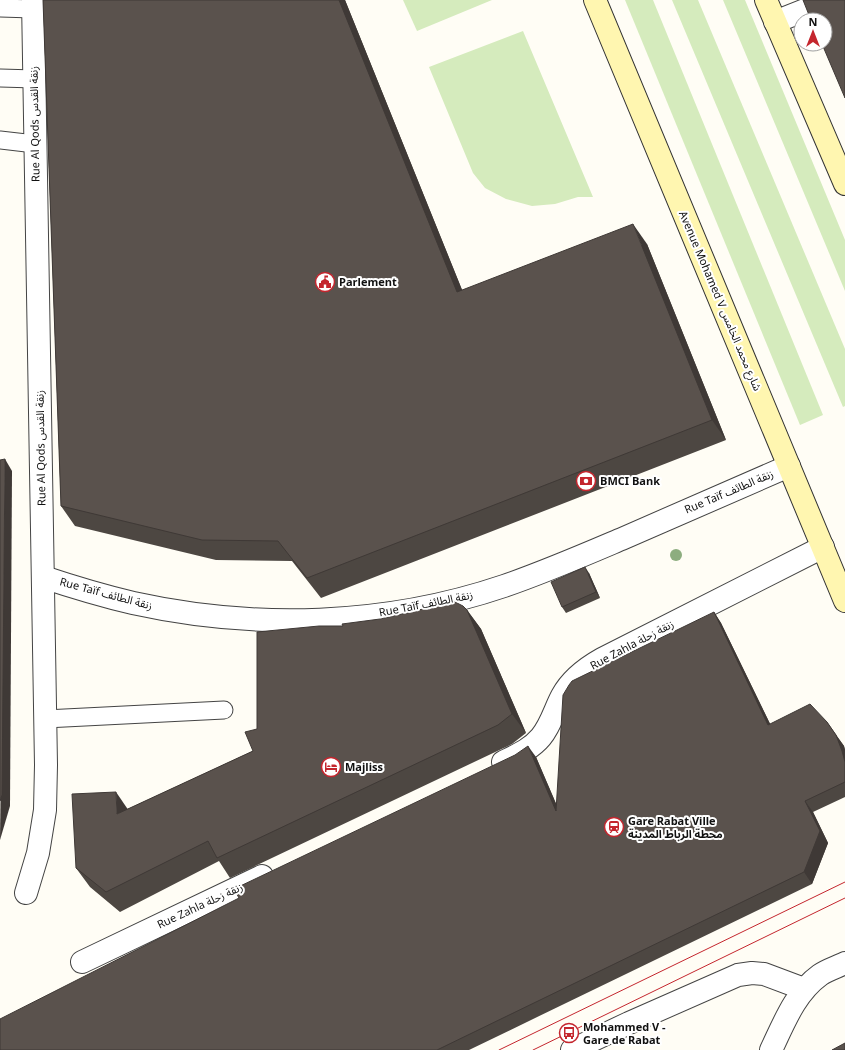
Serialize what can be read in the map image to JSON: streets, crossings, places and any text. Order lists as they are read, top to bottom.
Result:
{
  "streets": {
    "main road": ["Avenue Mohamed V شارع محمد الخامس"],
    "street": ["Rue Al Qods زنقة القدس", "Rue Taïf زنقة الطائف", "Rue Zahla زنقة زحلة"]
  },
  "crossings": [
    ["Rue Al Qods زنقة القدس", "Rue Taïf زنقة الطائف"],
    ["Avenue Mohamed V شارع محمد الخامس", "Rue Taïf زنقة الطائف"],
    ["Avenue Mohamed V شارع محمد الخامس", "Rue Zahla زنقة زحلة"]
  ],
  "places": {
    "public building": ["Parlement"],
    "bank": ["BMCI Bank"],
    "hotel": ["Majliss"],
    "station": ["Gare Rabat Ville محطة الرباط المدينة"],
    "bus stop": ["Mohammed V - Gare de Rabat"]
  },
  "north": "top"
}
